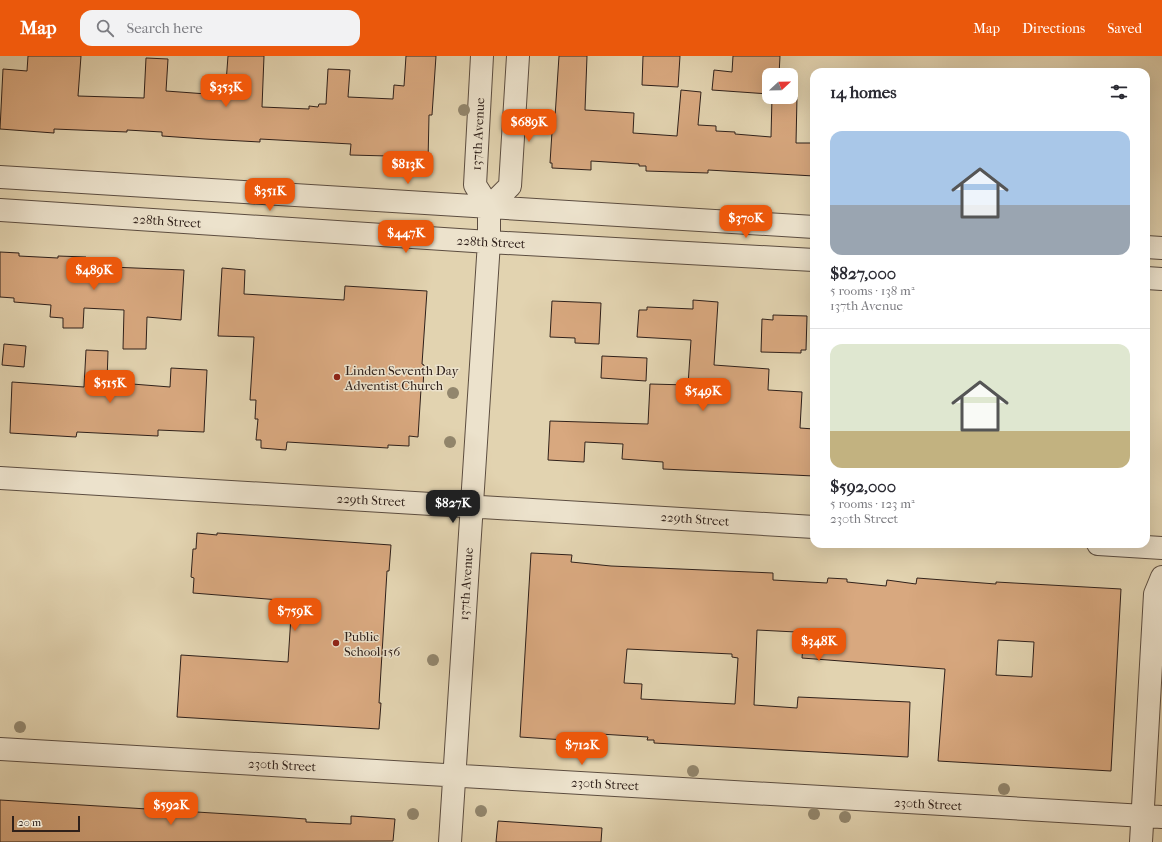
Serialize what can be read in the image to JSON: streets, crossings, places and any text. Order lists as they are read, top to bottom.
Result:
{
  "streets": {
    "street": [
      "137th Avenue",
      "228th Street",
      "229th Street",
      "230th Street"
    ]
  },
  "crossings": [
    ["137th Avenue", "228th Street"],
    ["137th Avenue", "229th Street"],
    ["137th Avenue", "230th Street"]
  ],
  "places": ["Linden Seventh Day Adventist Church", "Public School 156"],
  "scale_bar": "20 m",
  "north": "right",
  "page": {
    "header": "Map",
    "search": "Search here",
    "nav": ["Map", "Directions", "Saved"],
    "heading": "14 homes",
    "price": [
      "$353K",
      "$689K",
      "$813K",
      "$351K",
      "$370K",
      "$447K",
      "$489K",
      "$515K",
      "$549K",
      "$827K",
      "$759K",
      "$348K",
      "$712K",
      "$592K"
    ],
    "list": [
      {
        "name": "$827,000",
        "note": "5 rooms · 138 m² · 137th Avenue"
      },
      {
        "name": "$592,000",
        "note": "5 rooms · 123 m² · 230th Street"
      }
    ],
    "scale": "20 m"
  }
}
